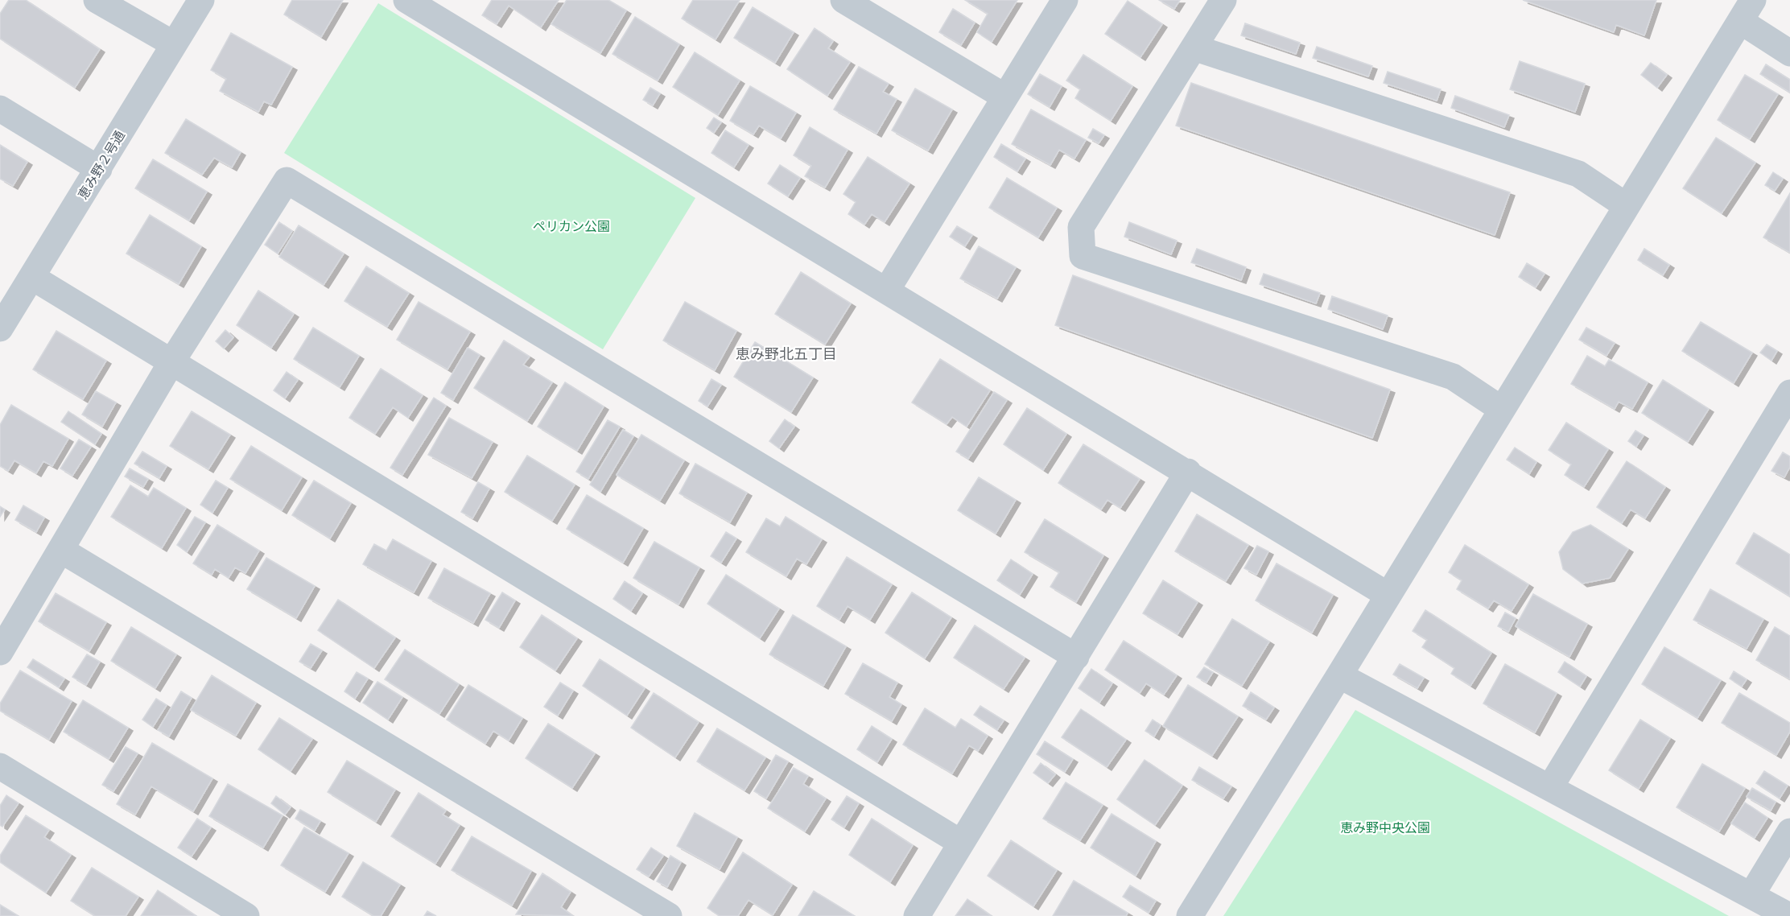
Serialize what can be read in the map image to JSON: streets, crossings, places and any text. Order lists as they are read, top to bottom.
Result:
{
  "streets": {
    "street": ["恵み野２号通"]
  },
  "districts": ["恵み野北五丁目"],
  "parks": ["ペリカン公園", "恵み野中央公園"]
}
